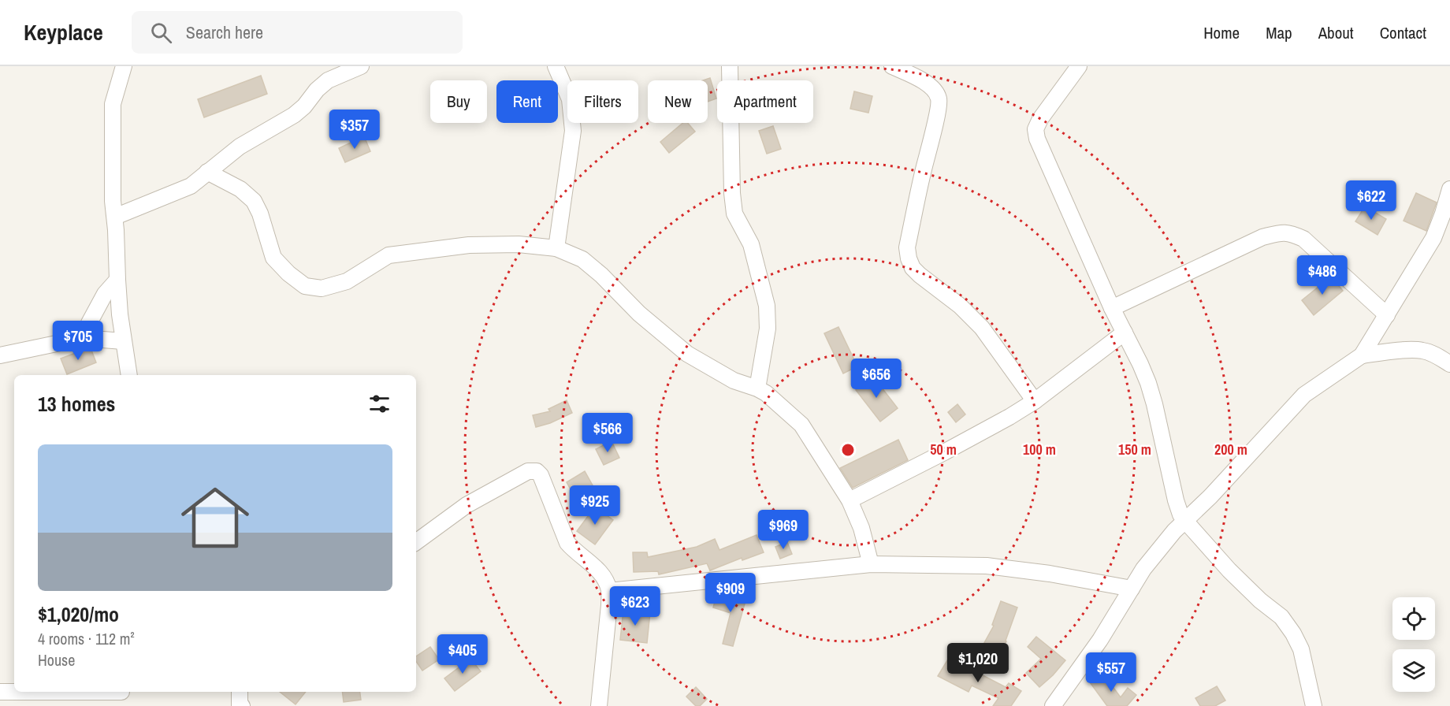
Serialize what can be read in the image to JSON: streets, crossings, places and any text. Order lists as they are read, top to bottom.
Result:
{
  "page": {
    "header": "Keyplace",
    "search": "Search here",
    "nav": [
      "Home",
      "Map",
      "About",
      "Contact"
    ],
    "chip": [
      "Buy",
      "Rent",
      "Filters",
      "New",
      "Apartment"
    ],
    "price": [
      "$357",
      "$622",
      "$486",
      "$705",
      "$656",
      "$566",
      "$925",
      "$969",
      "$909",
      "$623",
      "$405",
      "$1,020",
      "$557"
    ],
    "heading": "13 homes",
    "list": [
      {
        "name": "$1,020/mo",
        "note": "4 rooms · 112 m² · House"
      }
    ]
  },
  "rings": [
    "50 m",
    "100 m",
    "150 m",
    "200 m"
  ]
}
